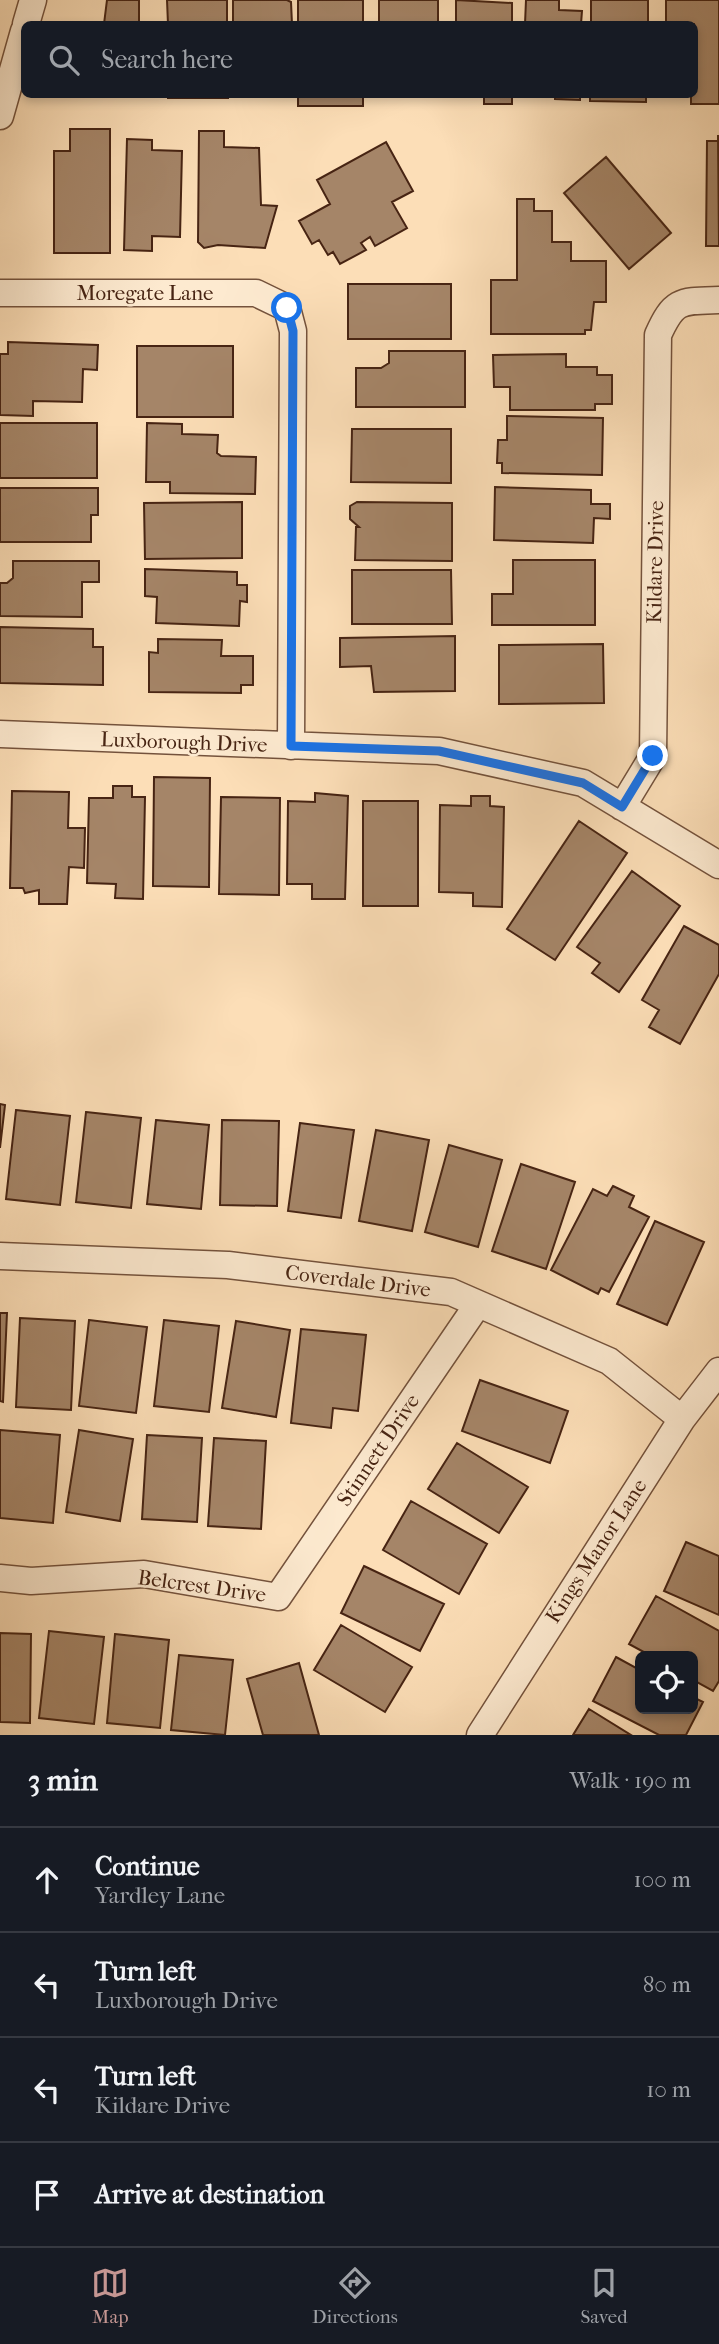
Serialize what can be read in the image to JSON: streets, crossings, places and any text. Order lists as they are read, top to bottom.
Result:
{
  "streets": {
    "street": [
      "Moregate Lane",
      "Kildare Drive",
      "Luxborough Drive",
      "Coverdale Drive",
      "Stinnett Drive",
      "Kings Manor Lane",
      "Belcrest Drive"
    ]
  },
  "crossings": [
    ["Moregate Lane", "Luxborough Drive"],
    ["Kildare Drive", "Luxborough Drive"],
    ["Coverdale Drive", "Stinnett Drive"],
    ["Coverdale Drive", "Kings Manor Lane"],
    ["Stinnett Drive", "Belcrest Drive"]
  ],
  "page": {
    "search": "Search here",
    "heading": ["3 min", "Walk · 190 m"],
    "list": [
      ["Continue", "Yardley Lane", "100 m"],
      ["Turn left", "Luxborough Drive", "80 m"],
      ["Turn left", "Kildare Drive", "10 m"],
      "Arrive at destination"
    ],
    "nav": ["Map", "Directions", "Saved"]
  }
}
